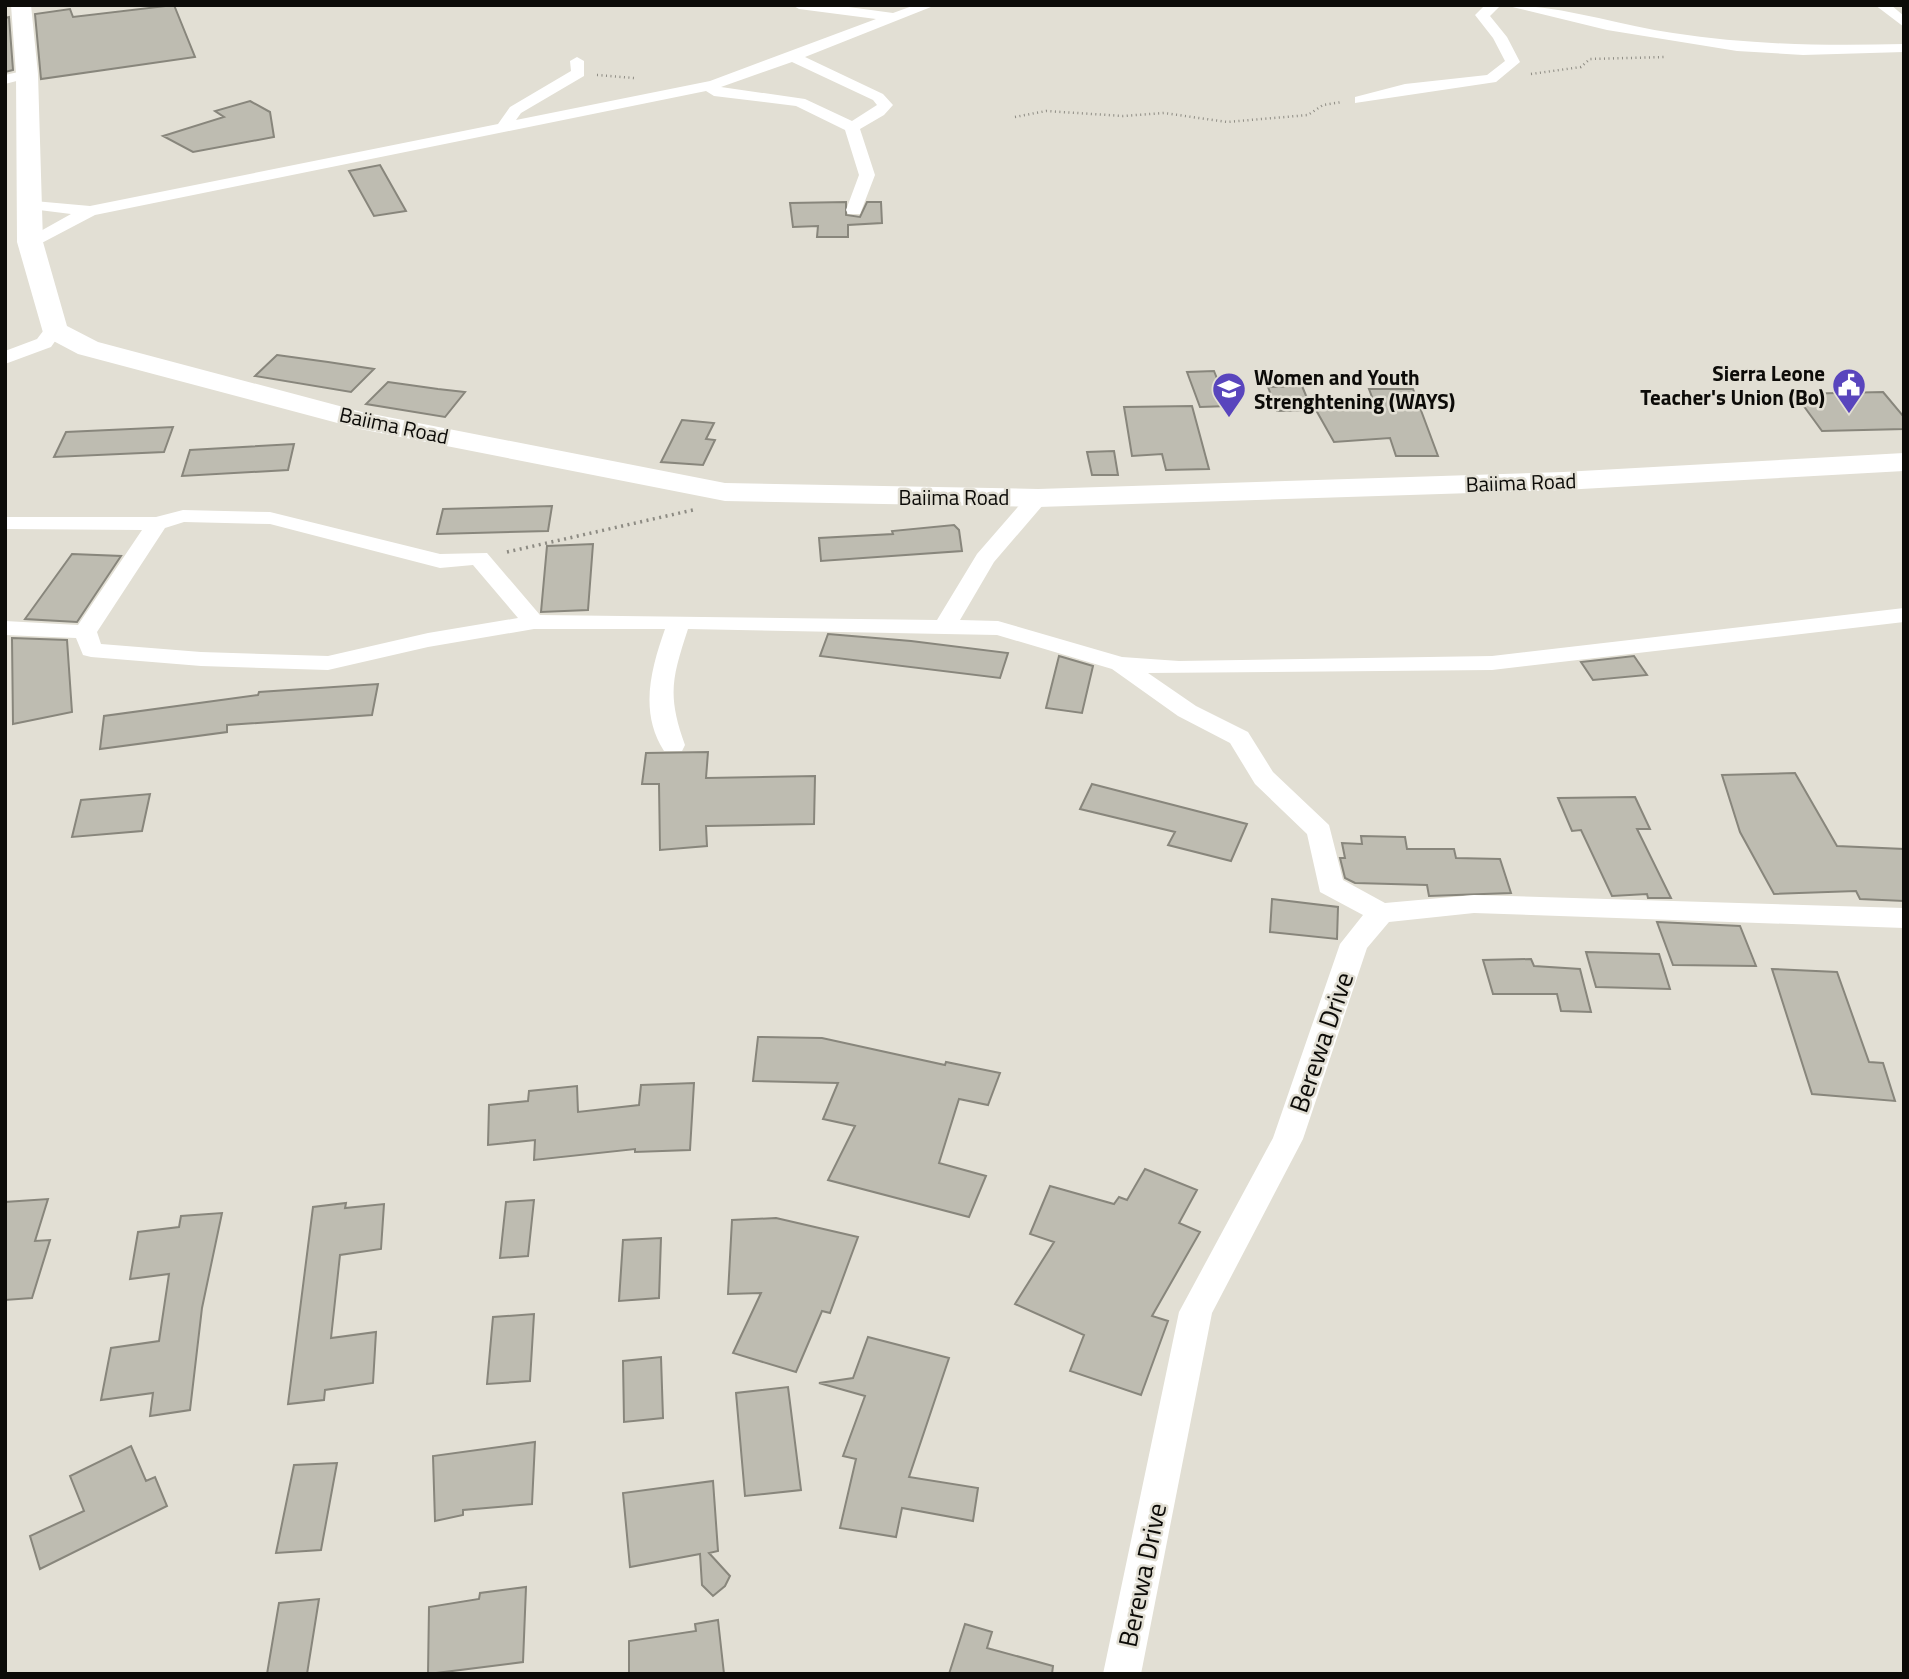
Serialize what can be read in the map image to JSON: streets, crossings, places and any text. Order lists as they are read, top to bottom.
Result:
{
  "streets": {
    "street": ["Baiima Road", "Berewa Drive"]
  },
  "places": {
    "public building": ["Sierra Leone Teacher's Union (Bo)"],
    "school or university": ["Women and Youth Strenghtening (WAYS)"]
  }
}
